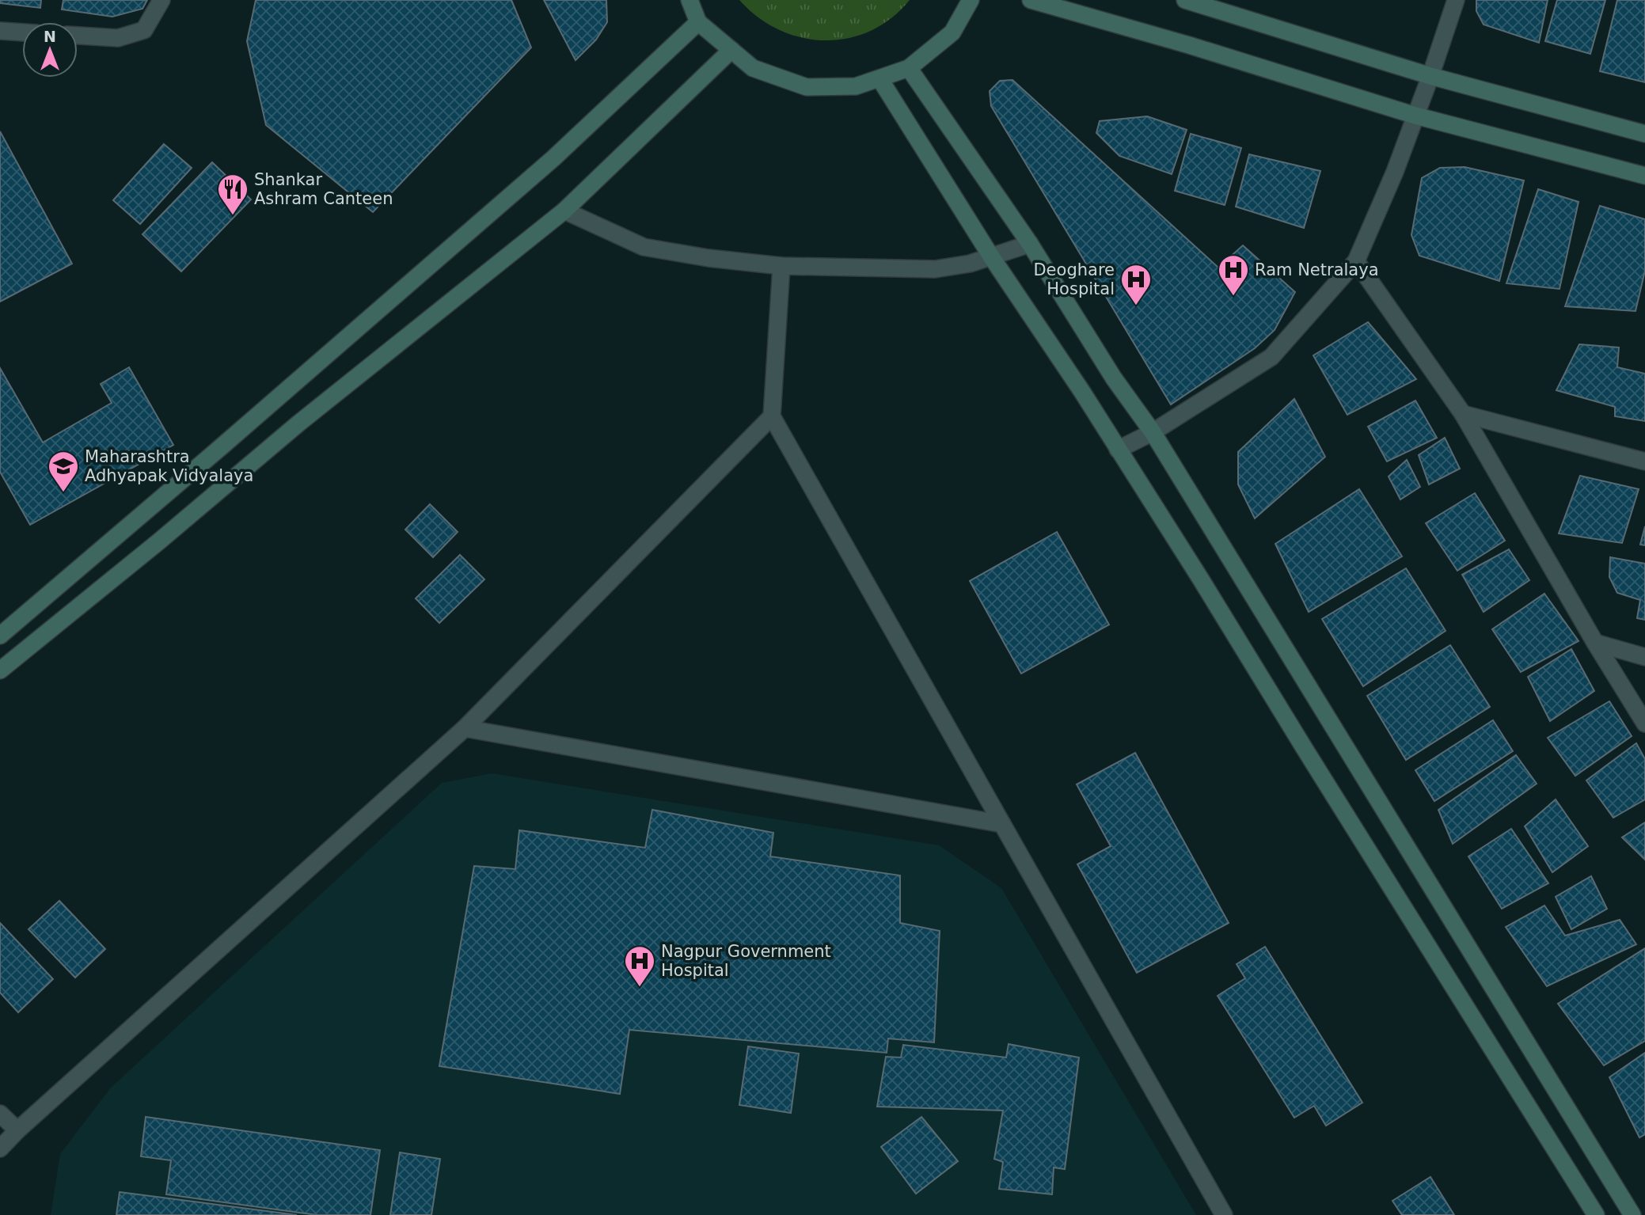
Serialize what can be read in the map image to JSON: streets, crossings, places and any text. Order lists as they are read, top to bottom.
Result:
{
  "places": {
    "restaurant": ["Shankar Ashram Canteen"],
    "hospital": ["Ram Netralaya", "Deoghare Hospital", "Nagpur Government Hospital"],
    "school or university": ["Maharashtra Adhyapak Vidyalaya"]
  },
  "north": "top"
}
